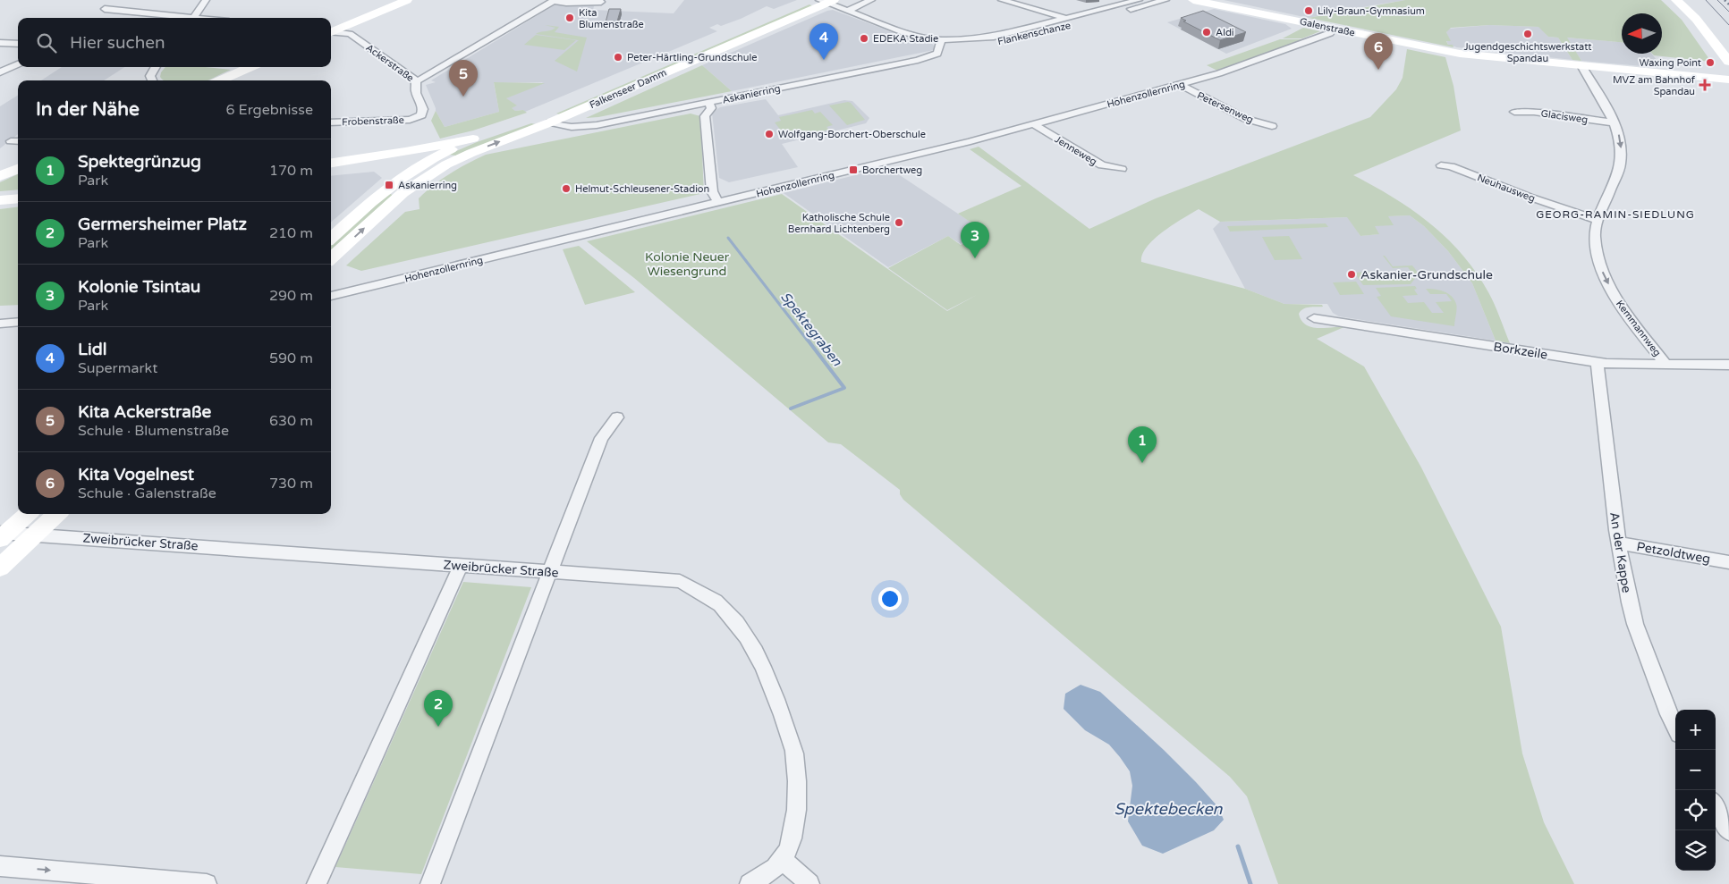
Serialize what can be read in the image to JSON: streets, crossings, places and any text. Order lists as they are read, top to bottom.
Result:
{
  "streets": {
    "main road": ["Galenstraße", "Falkenseer Damm"],
    "street": [
      "Flankenschanze",
      "Ackerstraße",
      "Askanierring",
      "Hohenzollernring",
      "Petersenweg",
      "Glacisweg",
      "Frobenstraße",
      "Jenneweg",
      "Neuhausweg",
      "Kemmannweg",
      "Borkzeile",
      "Zweibrücker Straße",
      "An der Kappe",
      "Petzoldtweg"
    ]
  },
  "crossings": [
    ["Galenstraße", "Hohenzollernring"],
    ["Galenstraße", "Kemmannweg"],
    ["Flankenschanze", "Falkenseer Damm"],
    ["Flankenschanze", "Askanierring"],
    ["Ackerstraße", "Frobenstraße"],
    ["Falkenseer Damm", "Askanierring"],
    ["Hohenzollernring", "Petersenweg"],
    ["Hohenzollernring", "Jenneweg"],
    ["Glacisweg", "Kemmannweg"],
    ["Neuhausweg", "Kemmannweg"],
    ["Kemmannweg", "Borkzeile"],
    ["Borkzeile", "An der Kappe"],
    ["An der Kappe", "Petzoldtweg"]
  ],
  "one_way": ["Kemmannweg"],
  "districts": ["GEORG-RAMIN-SIEDLUNG"],
  "water": ["Spektegraben", "Spektebecken"],
  "parks": ["Kolonie Neuer Wiesengrund"],
  "places": {
    "other": [
      "Lily-Braun-Gymnasium",
      "Kita Blumenstraße",
      "Aldi",
      "Jugendgeschichtswerkstatt Spandau",
      "EDEKA Stadie",
      "Peter-Härtling-Grundschule",
      "Waxing Point",
      "Wolfgang-Borchert-Oberschule",
      "Helmut-Schleusener-Stadion",
      "Katholische Schule Bernhard Lichtenberg",
      "Askanier-Grundschule"
    ],
    "health": ["MVZ am Bahnhof Spandau"],
    "transit": ["Borchertweg", "Askanierring"]
  },
  "north": "left",
  "page": {
    "search": "Hier suchen",
    "pins": [
      "4",
      "6",
      "5",
      "3",
      "1",
      "2"
    ],
    "heading": ["In der Nähe", "6 Ergebnisse"],
    "list": [
      {
        "mark": "1",
        "name": "Spektegrünzug",
        "note": "Park",
        "value": "170 m"
      },
      {
        "mark": "2",
        "name": "Germersheimer Platz",
        "note": "Park",
        "value": "210 m"
      },
      {
        "mark": "3",
        "name": "Kolonie Tsintau",
        "note": "Park",
        "value": "290 m"
      },
      {
        "mark": "4",
        "name": "Lidl",
        "note": "Supermarkt",
        "value": "590 m"
      },
      {
        "mark": "5",
        "name": "Kita Ackerstraße",
        "note": "Schule · Blumenstraße",
        "value": "630 m"
      },
      {
        "mark": "6",
        "name": "Kita Vogelnest",
        "note": "Schule · Galenstraße",
        "value": "730 m"
      }
    ],
    "map_buttons": ["+", "−"]
  }
}
